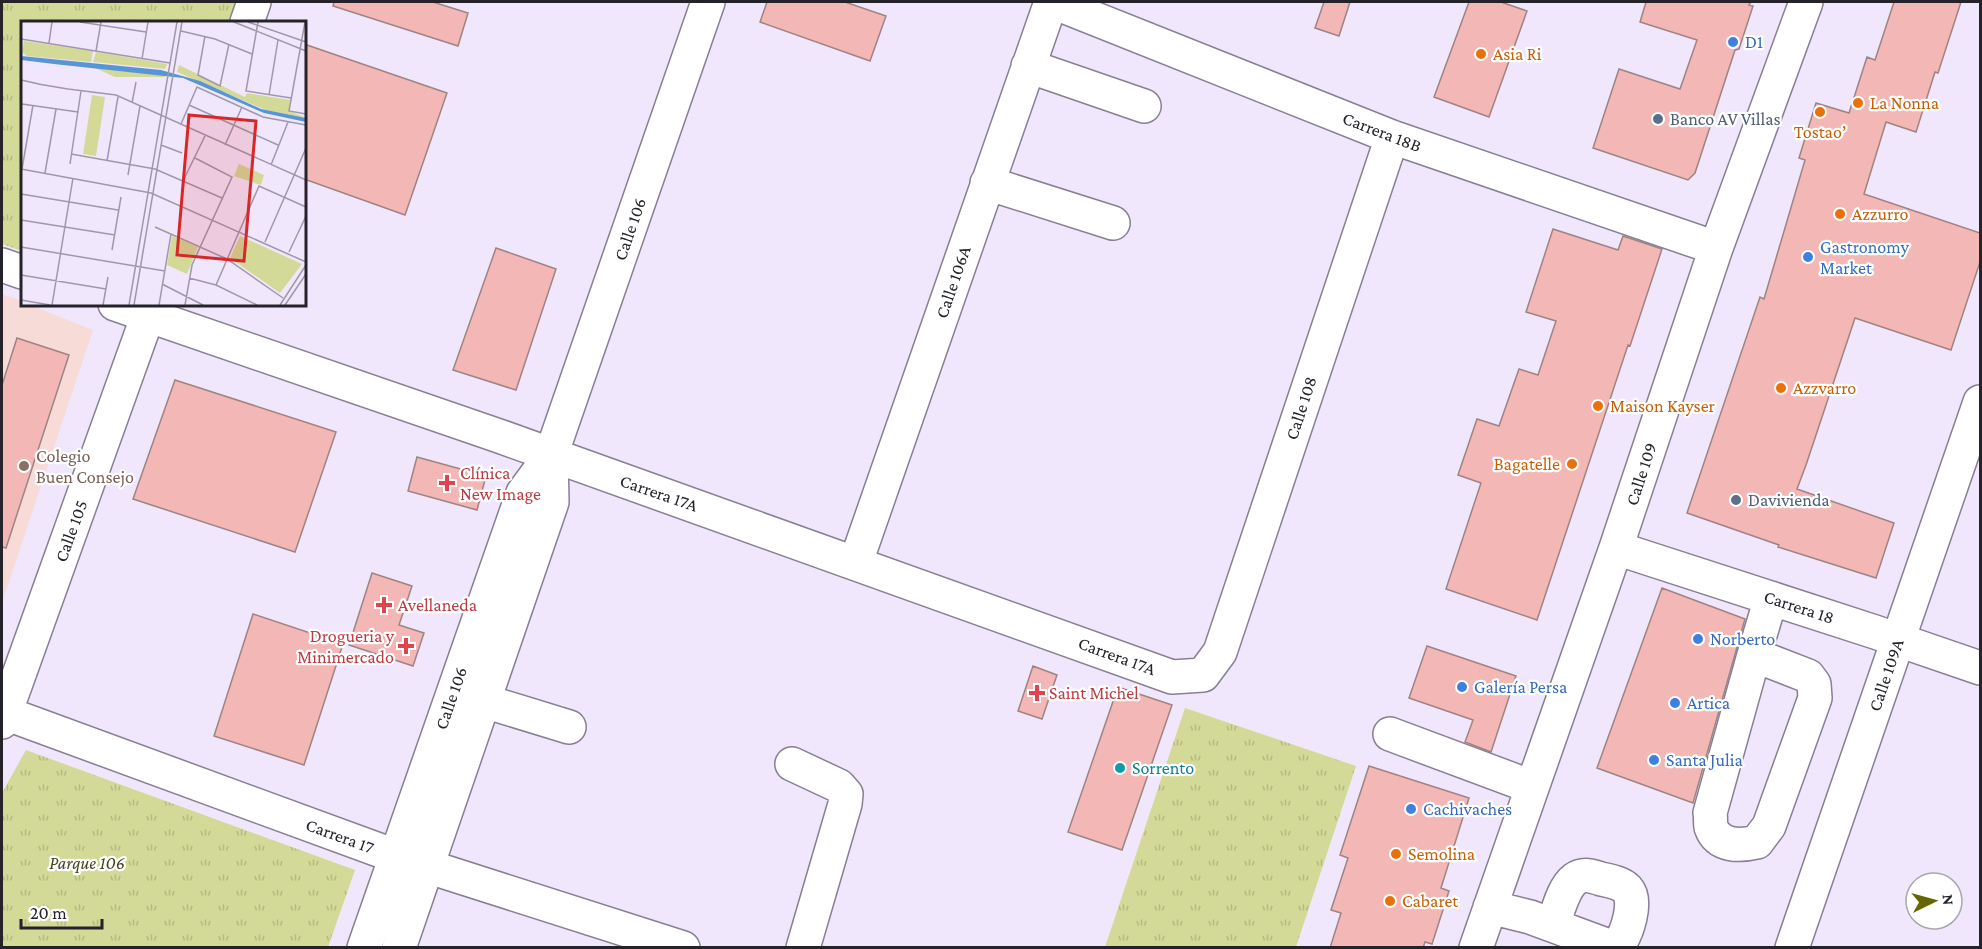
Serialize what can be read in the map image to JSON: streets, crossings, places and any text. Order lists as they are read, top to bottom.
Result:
{
  "streets": {
    "street": [
      "Carrera 18B",
      "Calle 106",
      "Calle 106A",
      "Calle 108",
      "Calle 109",
      "Carrera 17A",
      "Calle 105",
      "Carrera 18",
      "Calle 109A",
      "Carrera 17"
    ]
  },
  "crossings": [
    ["Carrera 18B", "Calle 106A"],
    ["Carrera 18B", "Calle 108"],
    ["Carrera 18B", "Calle 109"],
    ["Calle 106", "Carrera 17A"],
    ["Calle 106", "Carrera 17"],
    ["Calle 106A", "Carrera 17A"],
    ["Calle 108", "Carrera 17A"],
    ["Calle 109", "Carrera 18"],
    ["Carrera 17A", "Calle 105"],
    ["Calle 105", "Carrera 17"],
    ["Carrera 18", "Calle 109A"]
  ],
  "parks": ["Parque 106"],
  "places": {
    "other": [
      "D1",
      "Asia Ri",
      "La Nonna",
      "Tostao’",
      "Banco AV Villas",
      "Azzurro",
      "Gastronomy Market",
      "Azzvarro",
      "Maison Kayser",
      "Bagatelle",
      "Colegio Buen Consejo",
      "Davivienda",
      "Norberto",
      "Galería Persa",
      "Artica",
      "Santa Julia",
      "Sorrento",
      "Cachivaches",
      "Semolina",
      "Cabaret"
    ],
    "health": [
      "Clínica New Image",
      "Avellaneda",
      "Drogueria y Minimercado",
      "Saint Michel"
    ]
  },
  "scale_bar": "20 m",
  "north": "right"
}
